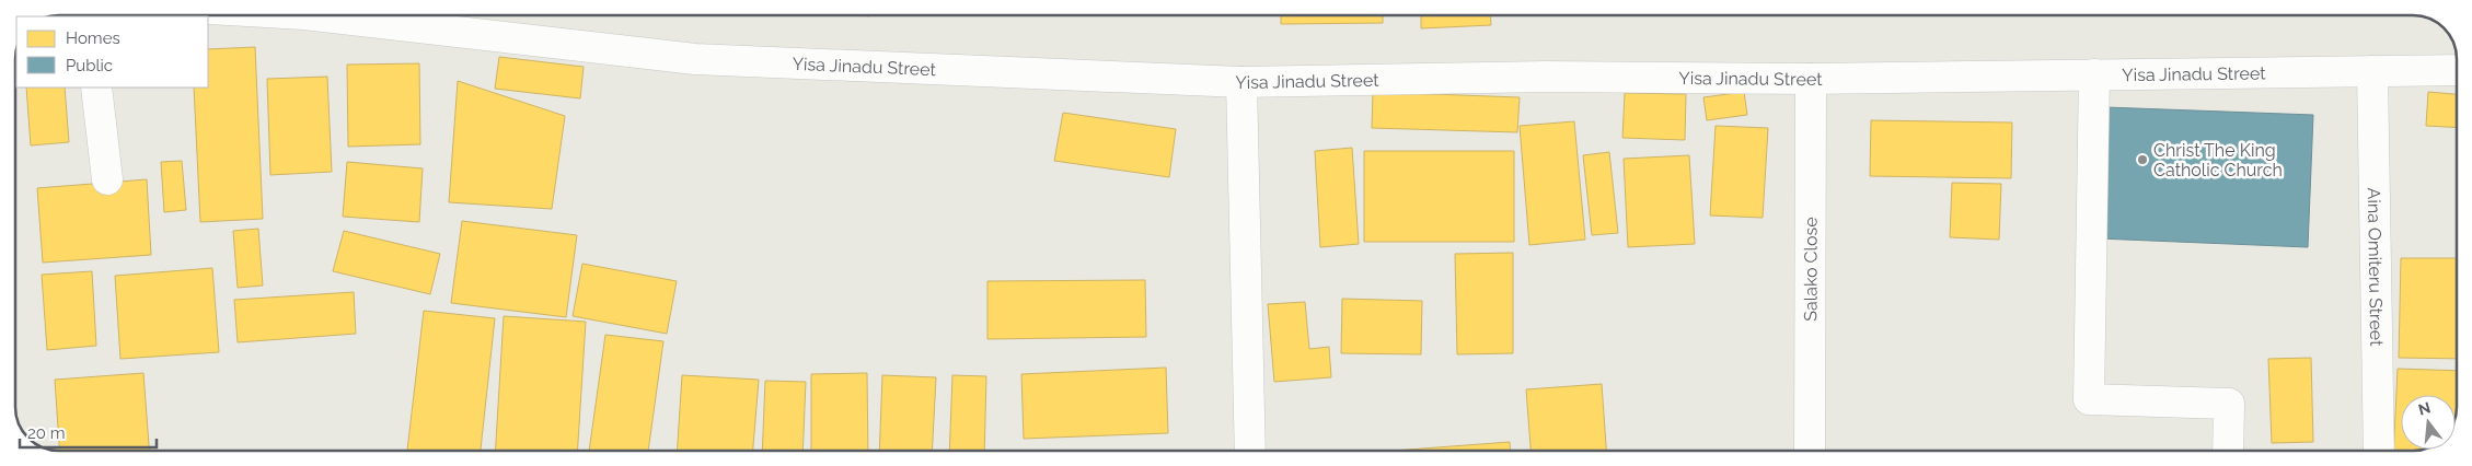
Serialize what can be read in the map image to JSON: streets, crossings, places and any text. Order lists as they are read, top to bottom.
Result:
{
  "streets": {
    "street": ["Yisa Jinadu Street", "Aina Omiteru Street", "Salako Close"]
  },
  "crossings": [
    ["Yisa Jinadu Street", "Aina Omiteru Street"],
    ["Yisa Jinadu Street", "Salako Close"]
  ],
  "places": ["Christ The King Catholic Church"],
  "legend": ["Homes", "Public"],
  "scale_bar": "20 m",
  "north": "top"
}
